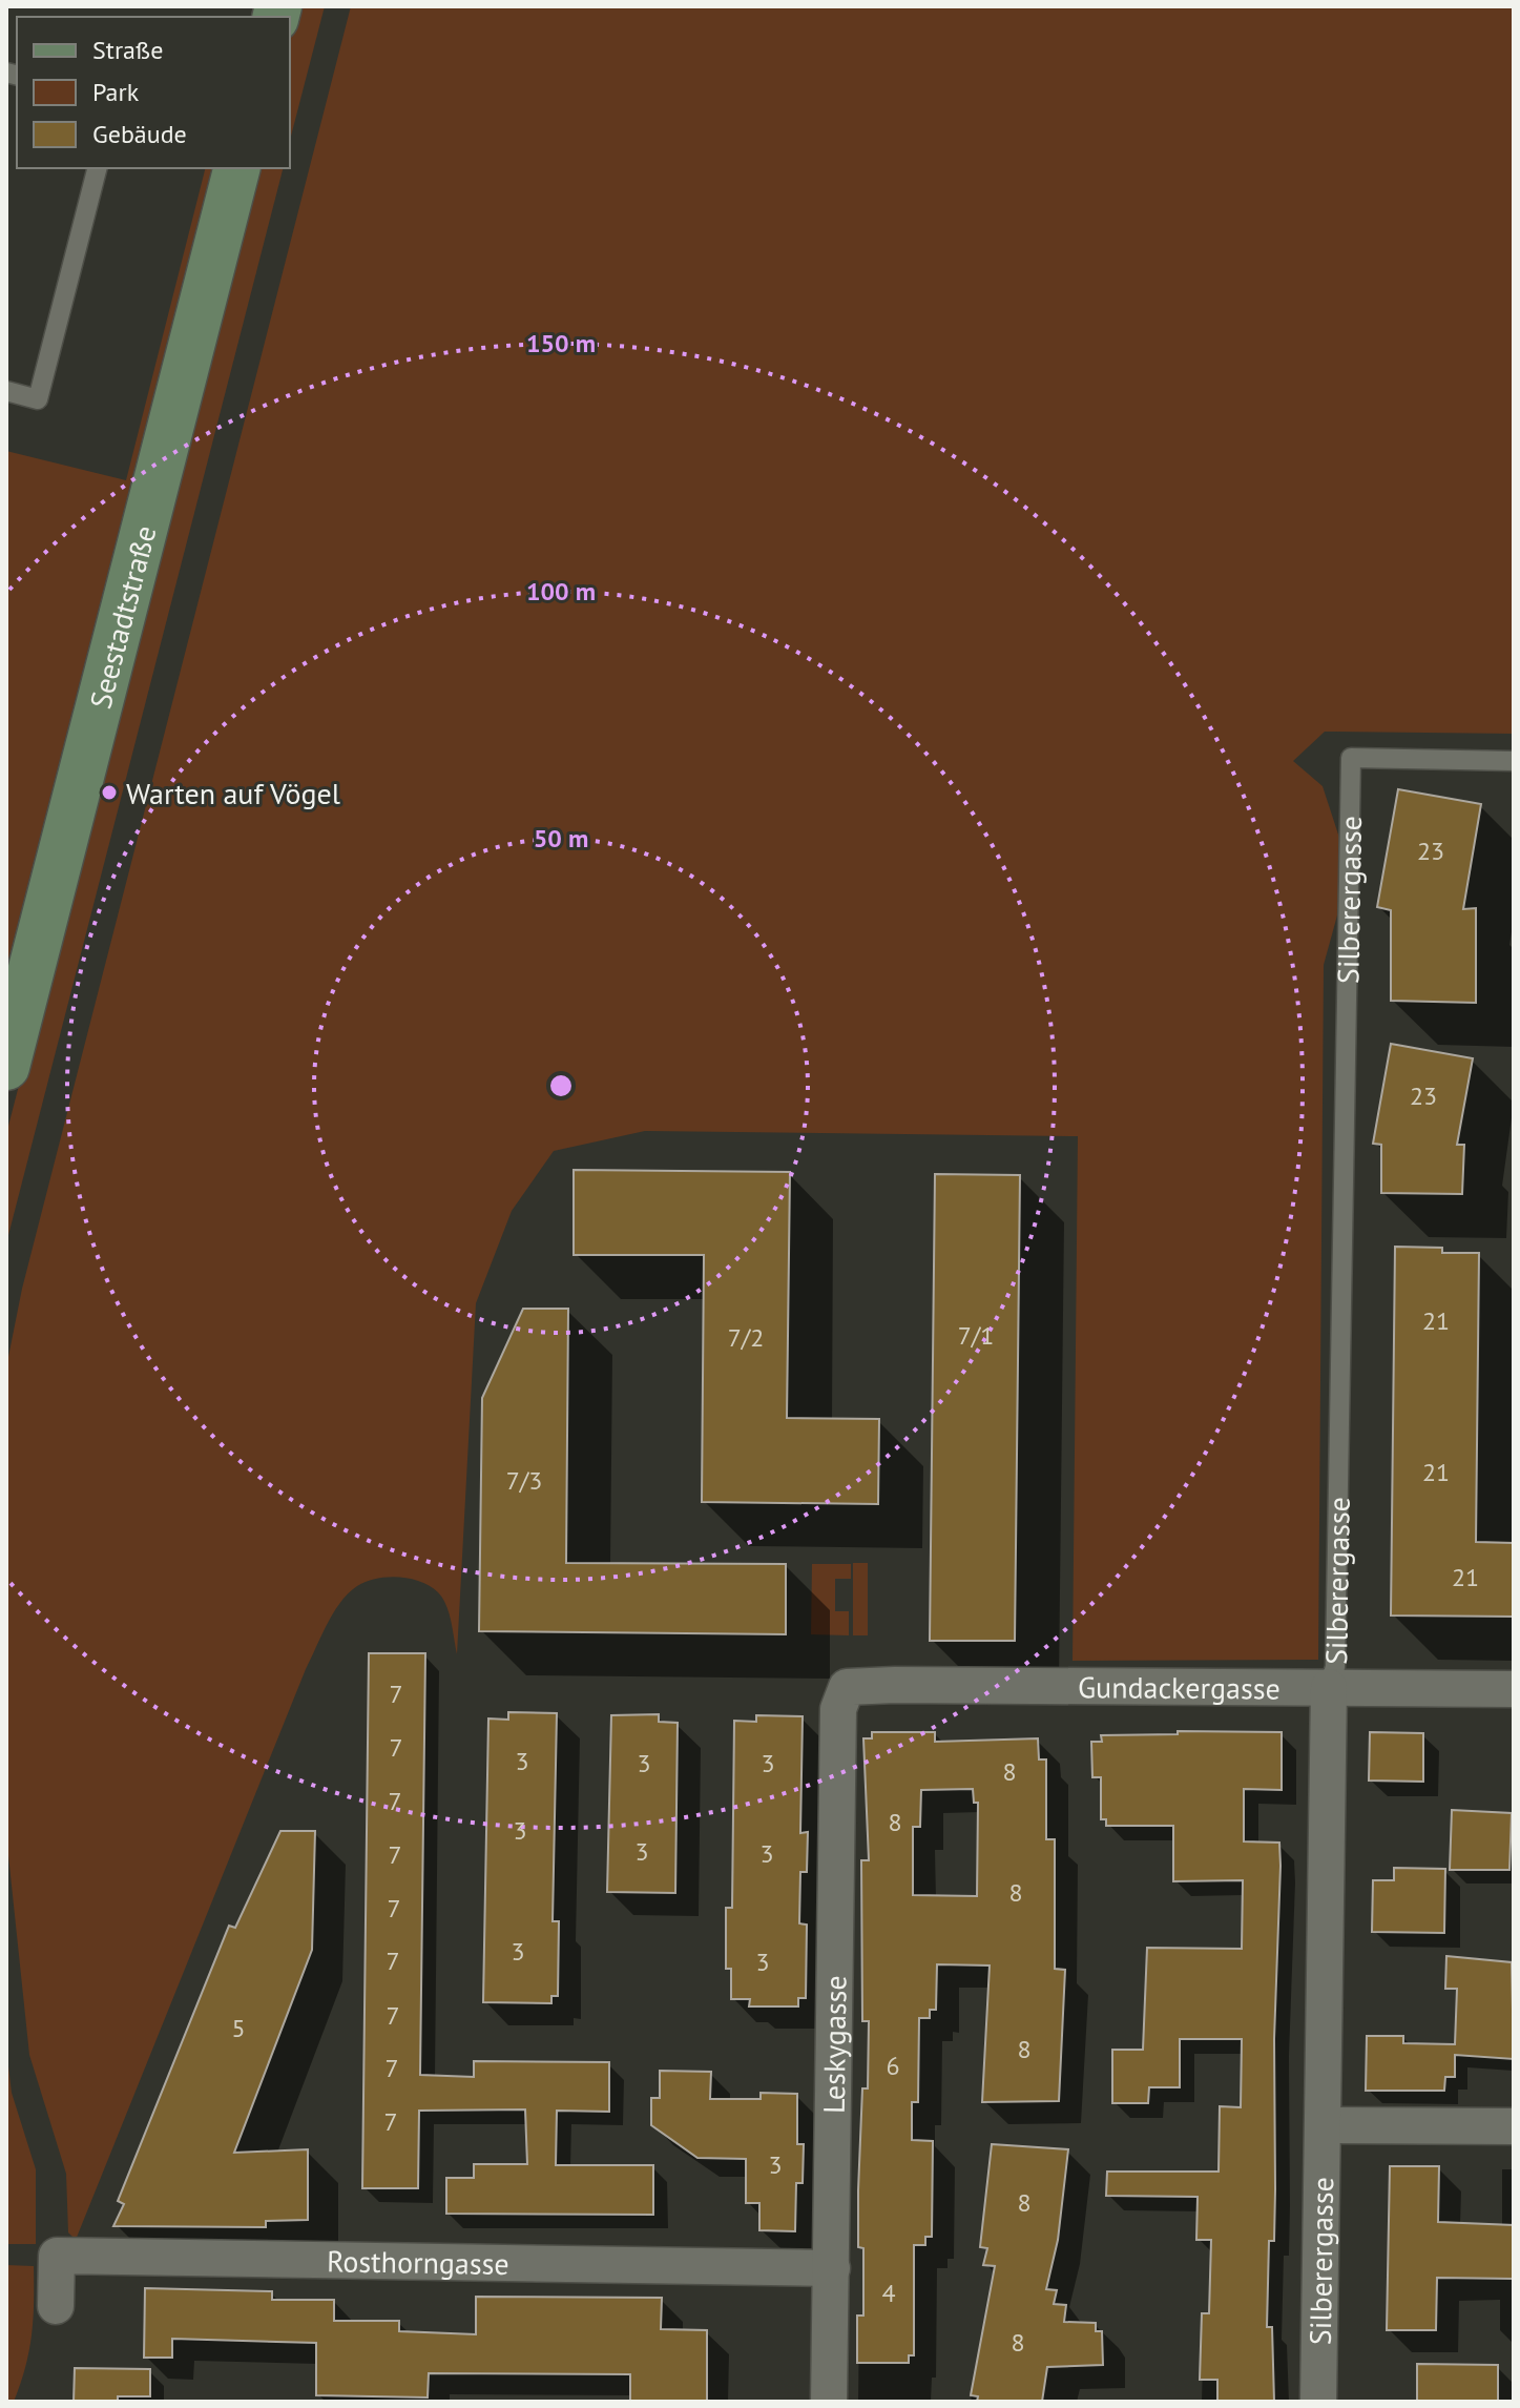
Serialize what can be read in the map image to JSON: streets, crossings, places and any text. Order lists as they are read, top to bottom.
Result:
{
  "streets": {
    "street": [
      "Seestadtstraße",
      "Silberergasse",
      "Gundackergasse",
      "Leskygasse",
      "Rosthorngasse"
    ]
  },
  "crossings": [
    ["Silberergasse", "Gundackergasse"],
    ["Gundackergasse", "Leskygasse"],
    ["Leskygasse", "Rosthorngasse"]
  ],
  "places": ["Warten auf Vögel"],
  "house_numbers": [
    "23",
    "23",
    "21",
    "7/1",
    "7/2",
    "21",
    "7/3",
    "21",
    "7",
    "7",
    "3",
    "3",
    "3",
    "8",
    "7",
    "8",
    "3",
    "3",
    "3",
    "7",
    "8",
    "7",
    "3",
    "7",
    "3",
    "7",
    "5",
    "8",
    "6",
    "7",
    "7",
    "3",
    "8",
    "4",
    "8"
  ],
  "legend": ["Straße", "Park", "Gebäude"],
  "rings": ["150 m", "100 m", "50 m"]
}
